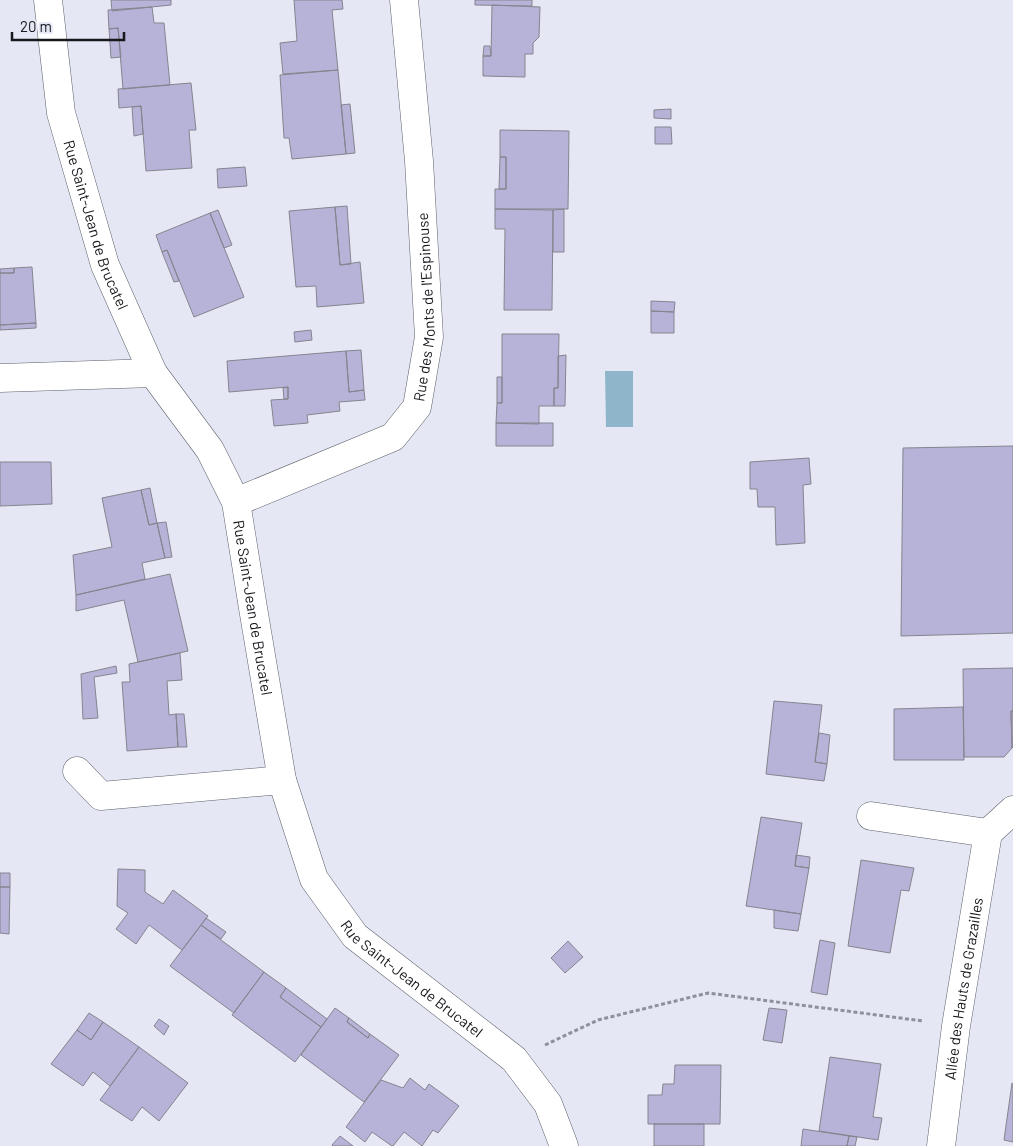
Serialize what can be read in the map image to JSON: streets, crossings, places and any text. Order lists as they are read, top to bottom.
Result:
{
  "streets": {
    "street": ["Rue Saint-Jean de Brucatel", "Rue des Monts de l'Espinouse", "Allée des Hauts de Grazailles"]
  },
  "crossings": [
    ["Rue Saint-Jean de Brucatel", "Rue des Monts de l'Espinouse"]
  ],
  "scale_bar": "20 m"
}
